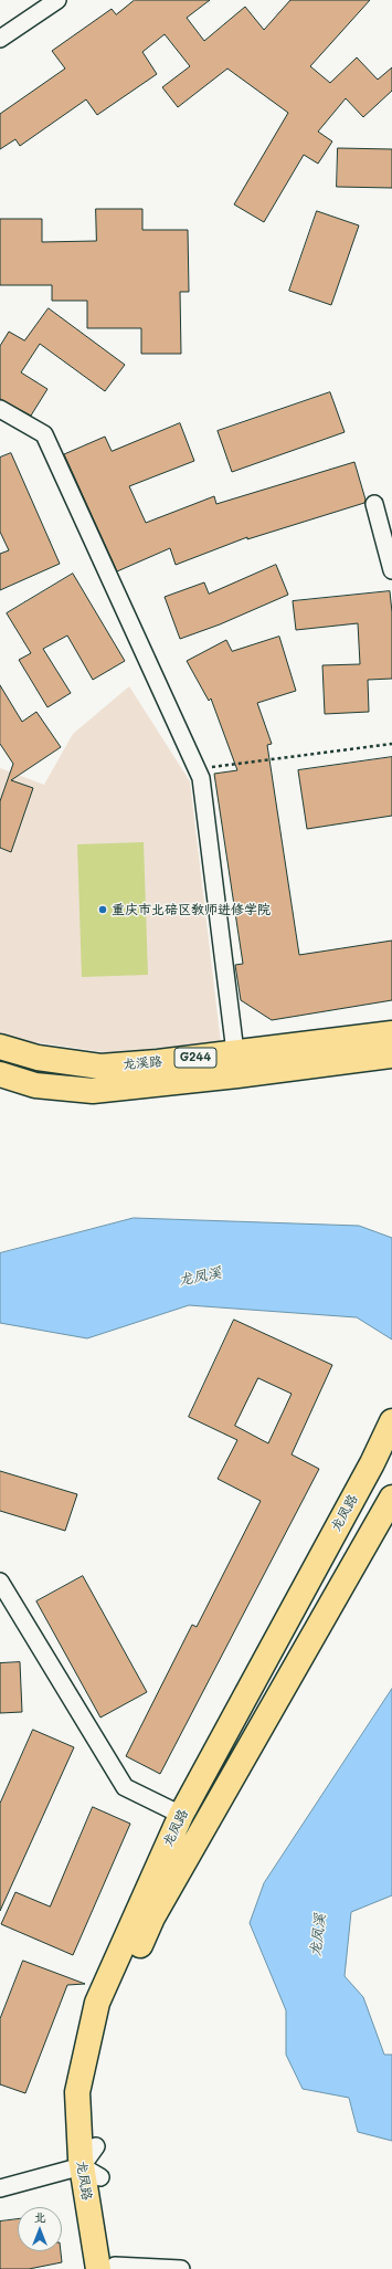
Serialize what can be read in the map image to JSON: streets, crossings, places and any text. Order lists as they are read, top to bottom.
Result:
{
  "streets": {
    "main road": ["G244", "龙溪路", "龙凤路"]
  },
  "water": ["龙凤溪"],
  "places": ["重庆市北碚区教师进修学院"],
  "north": "top"
}
